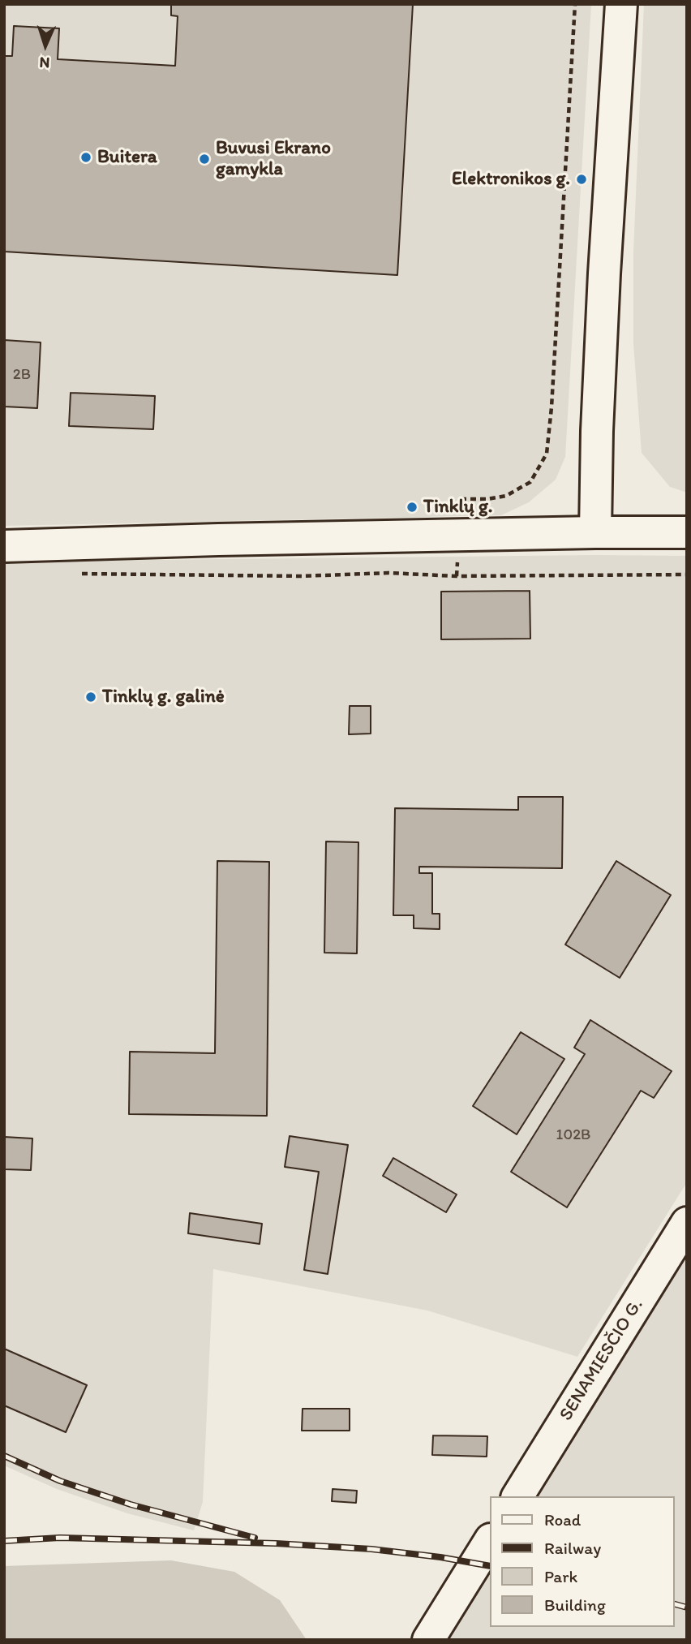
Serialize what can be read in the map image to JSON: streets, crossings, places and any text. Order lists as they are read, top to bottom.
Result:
{
  "streets": {
    "main road": ["SENAMIESČIO G."]
  },
  "places": [
    "Buitera",
    "Buvusi Ekrano gamykla",
    "Elektronikos g.",
    "Tinklų g.",
    "Tinklų g. galinė"
  ],
  "house_numbers": ["2B", "102B"],
  "legend": [
    "Road",
    "Railway",
    "Park",
    "Building"
  ],
  "north": "bottom"
}
